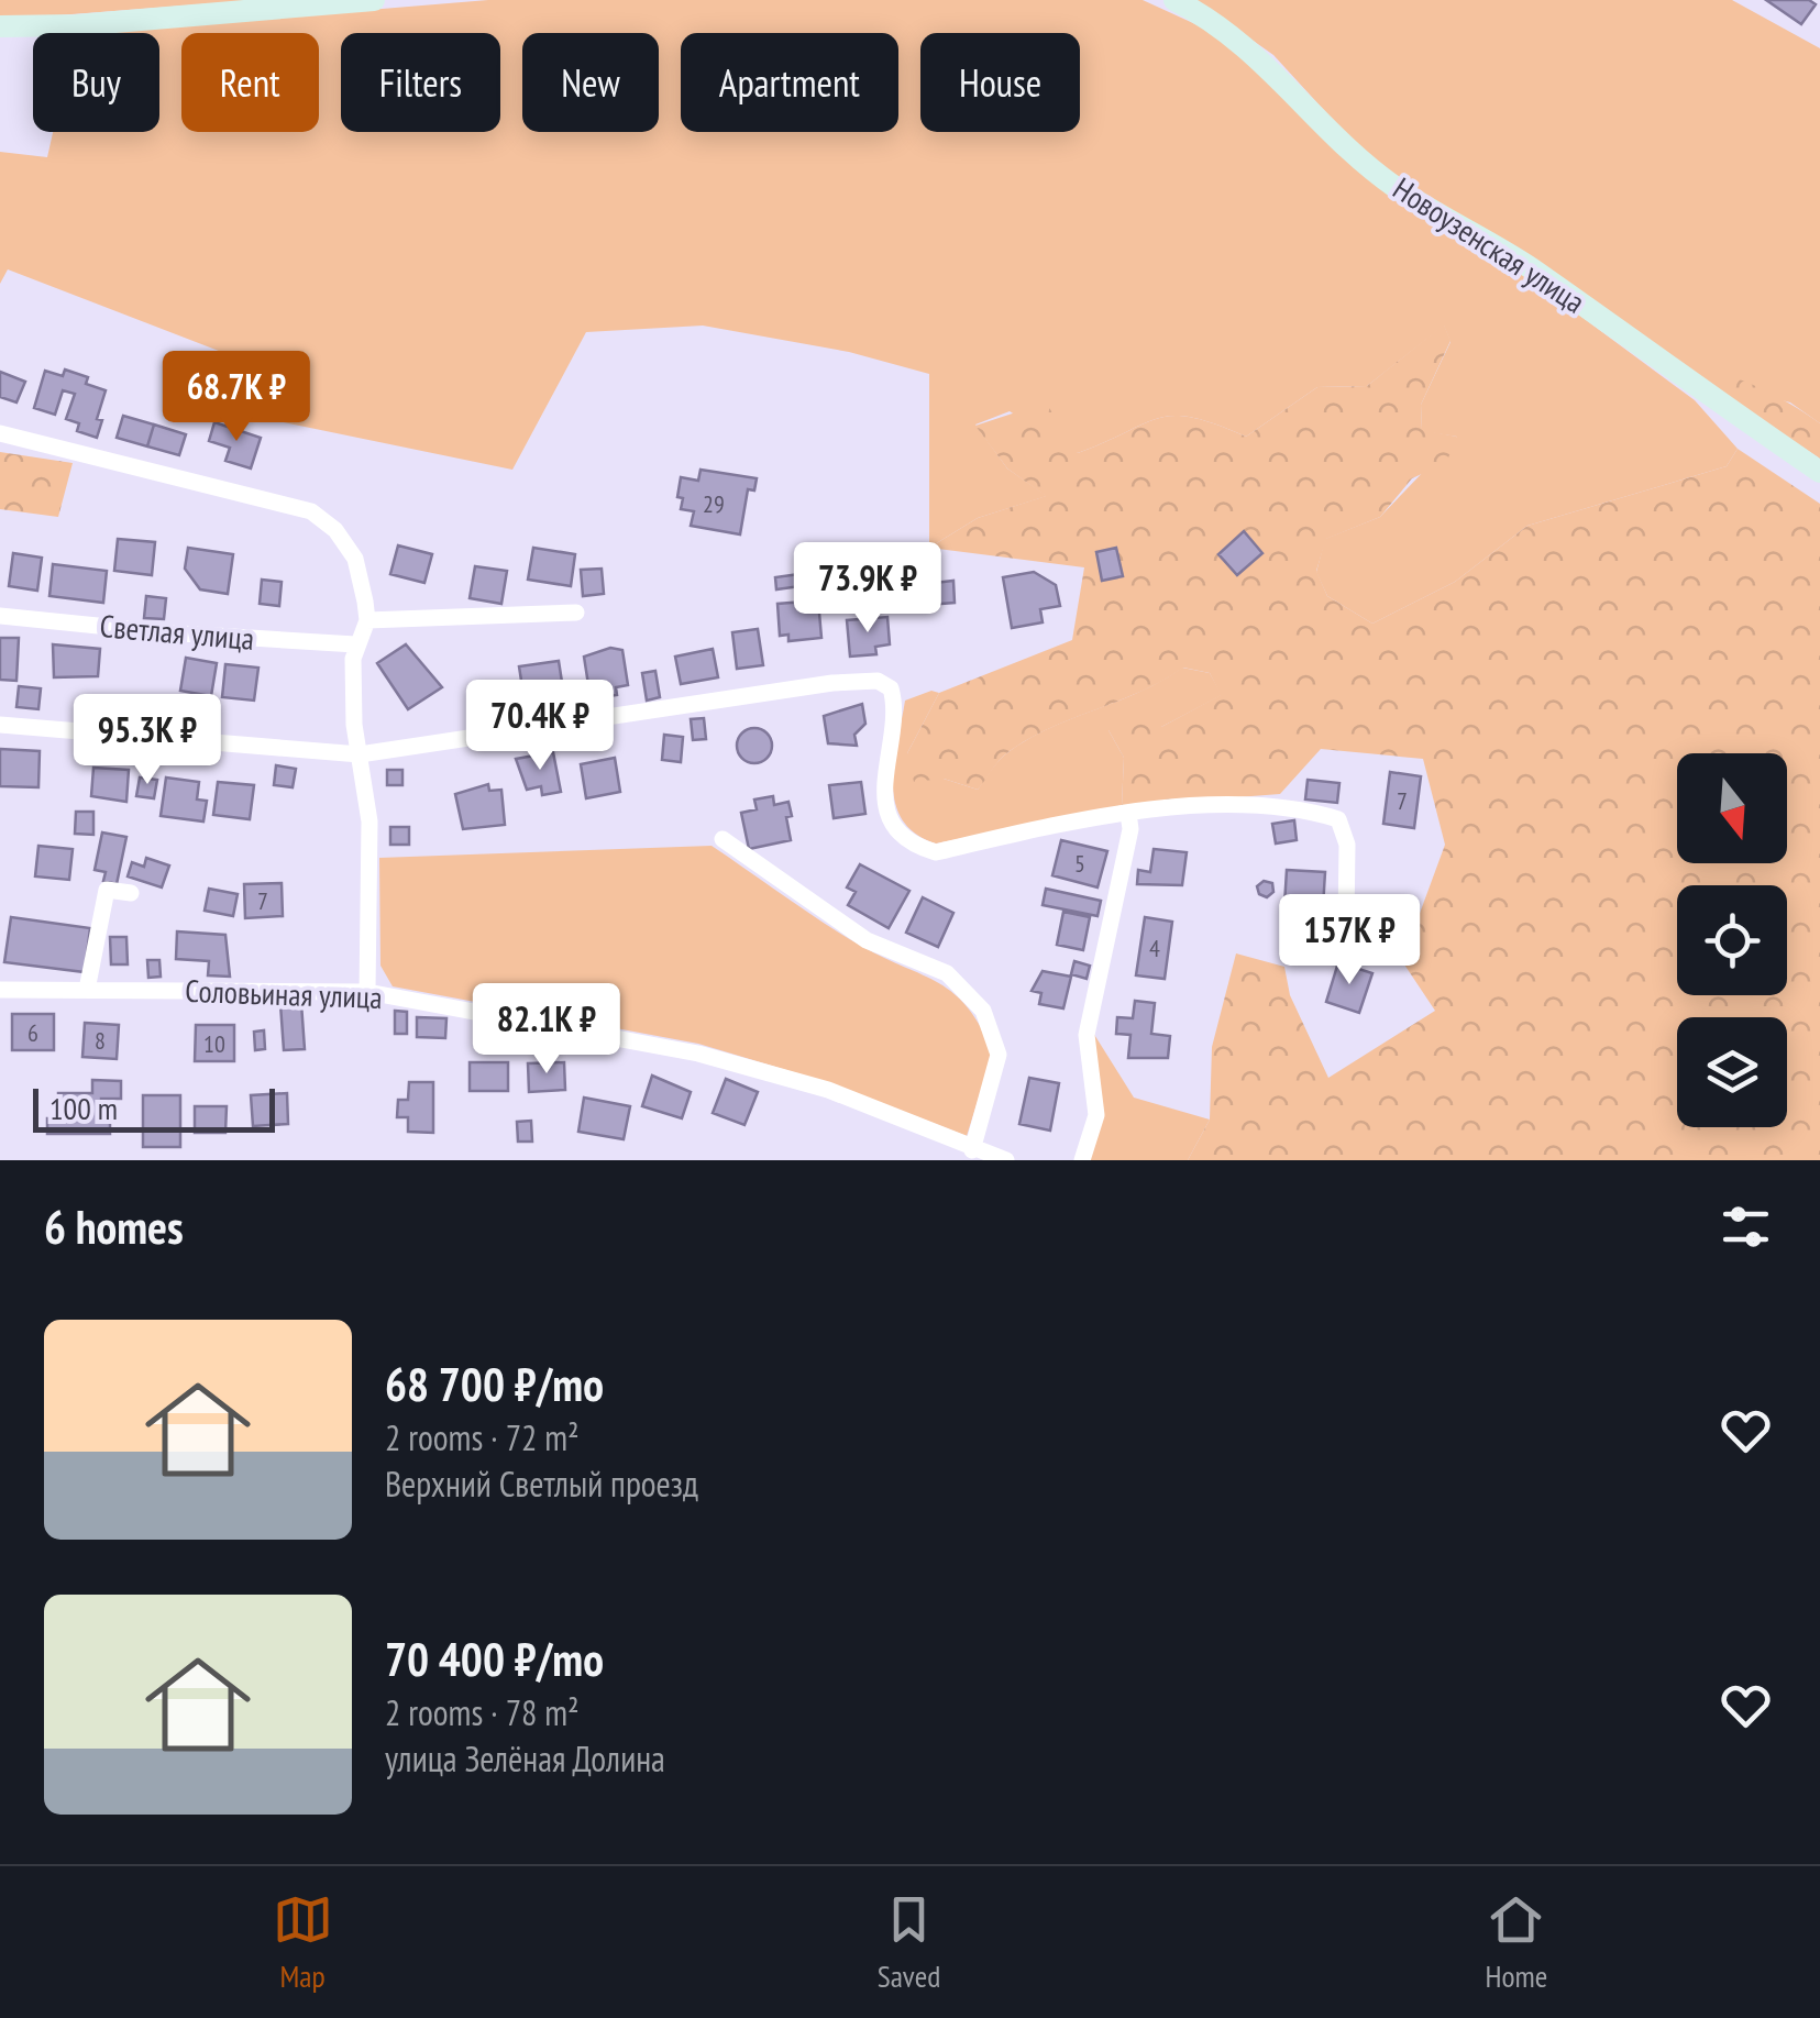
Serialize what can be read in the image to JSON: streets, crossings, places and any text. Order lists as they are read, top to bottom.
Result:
{
  "streets": {
    "main road": ["Новоузенская улица"],
    "street": ["Светлая улица", "Соловьиная улица"]
  },
  "house_numbers": [
    "29",
    "7",
    "5",
    "7",
    "4",
    "6",
    "8",
    "10"
  ],
  "scale_bar": "100 m",
  "north": "bottom",
  "page": {
    "chip": [
      "Buy",
      "Rent",
      "Filters",
      "New",
      "Apartment",
      "House"
    ],
    "price": [
      "68.7K ₽",
      "73.9K ₽",
      "70.4K ₽",
      "95.3K ₽",
      "157K ₽",
      "82.1K ₽"
    ],
    "scale": "100 m",
    "heading": "6 homes",
    "list": [
      {
        "name": "68 700 ₽/mo",
        "note": "2 rooms · 72 m² · Верхний Светлый проезд"
      },
      {
        "name": "70 400 ₽/mo",
        "note": "2 rooms · 78 m² · улица Зелёная Долина"
      }
    ],
    "tabs": ["Map", "Saved", "Home"]
  }
}
